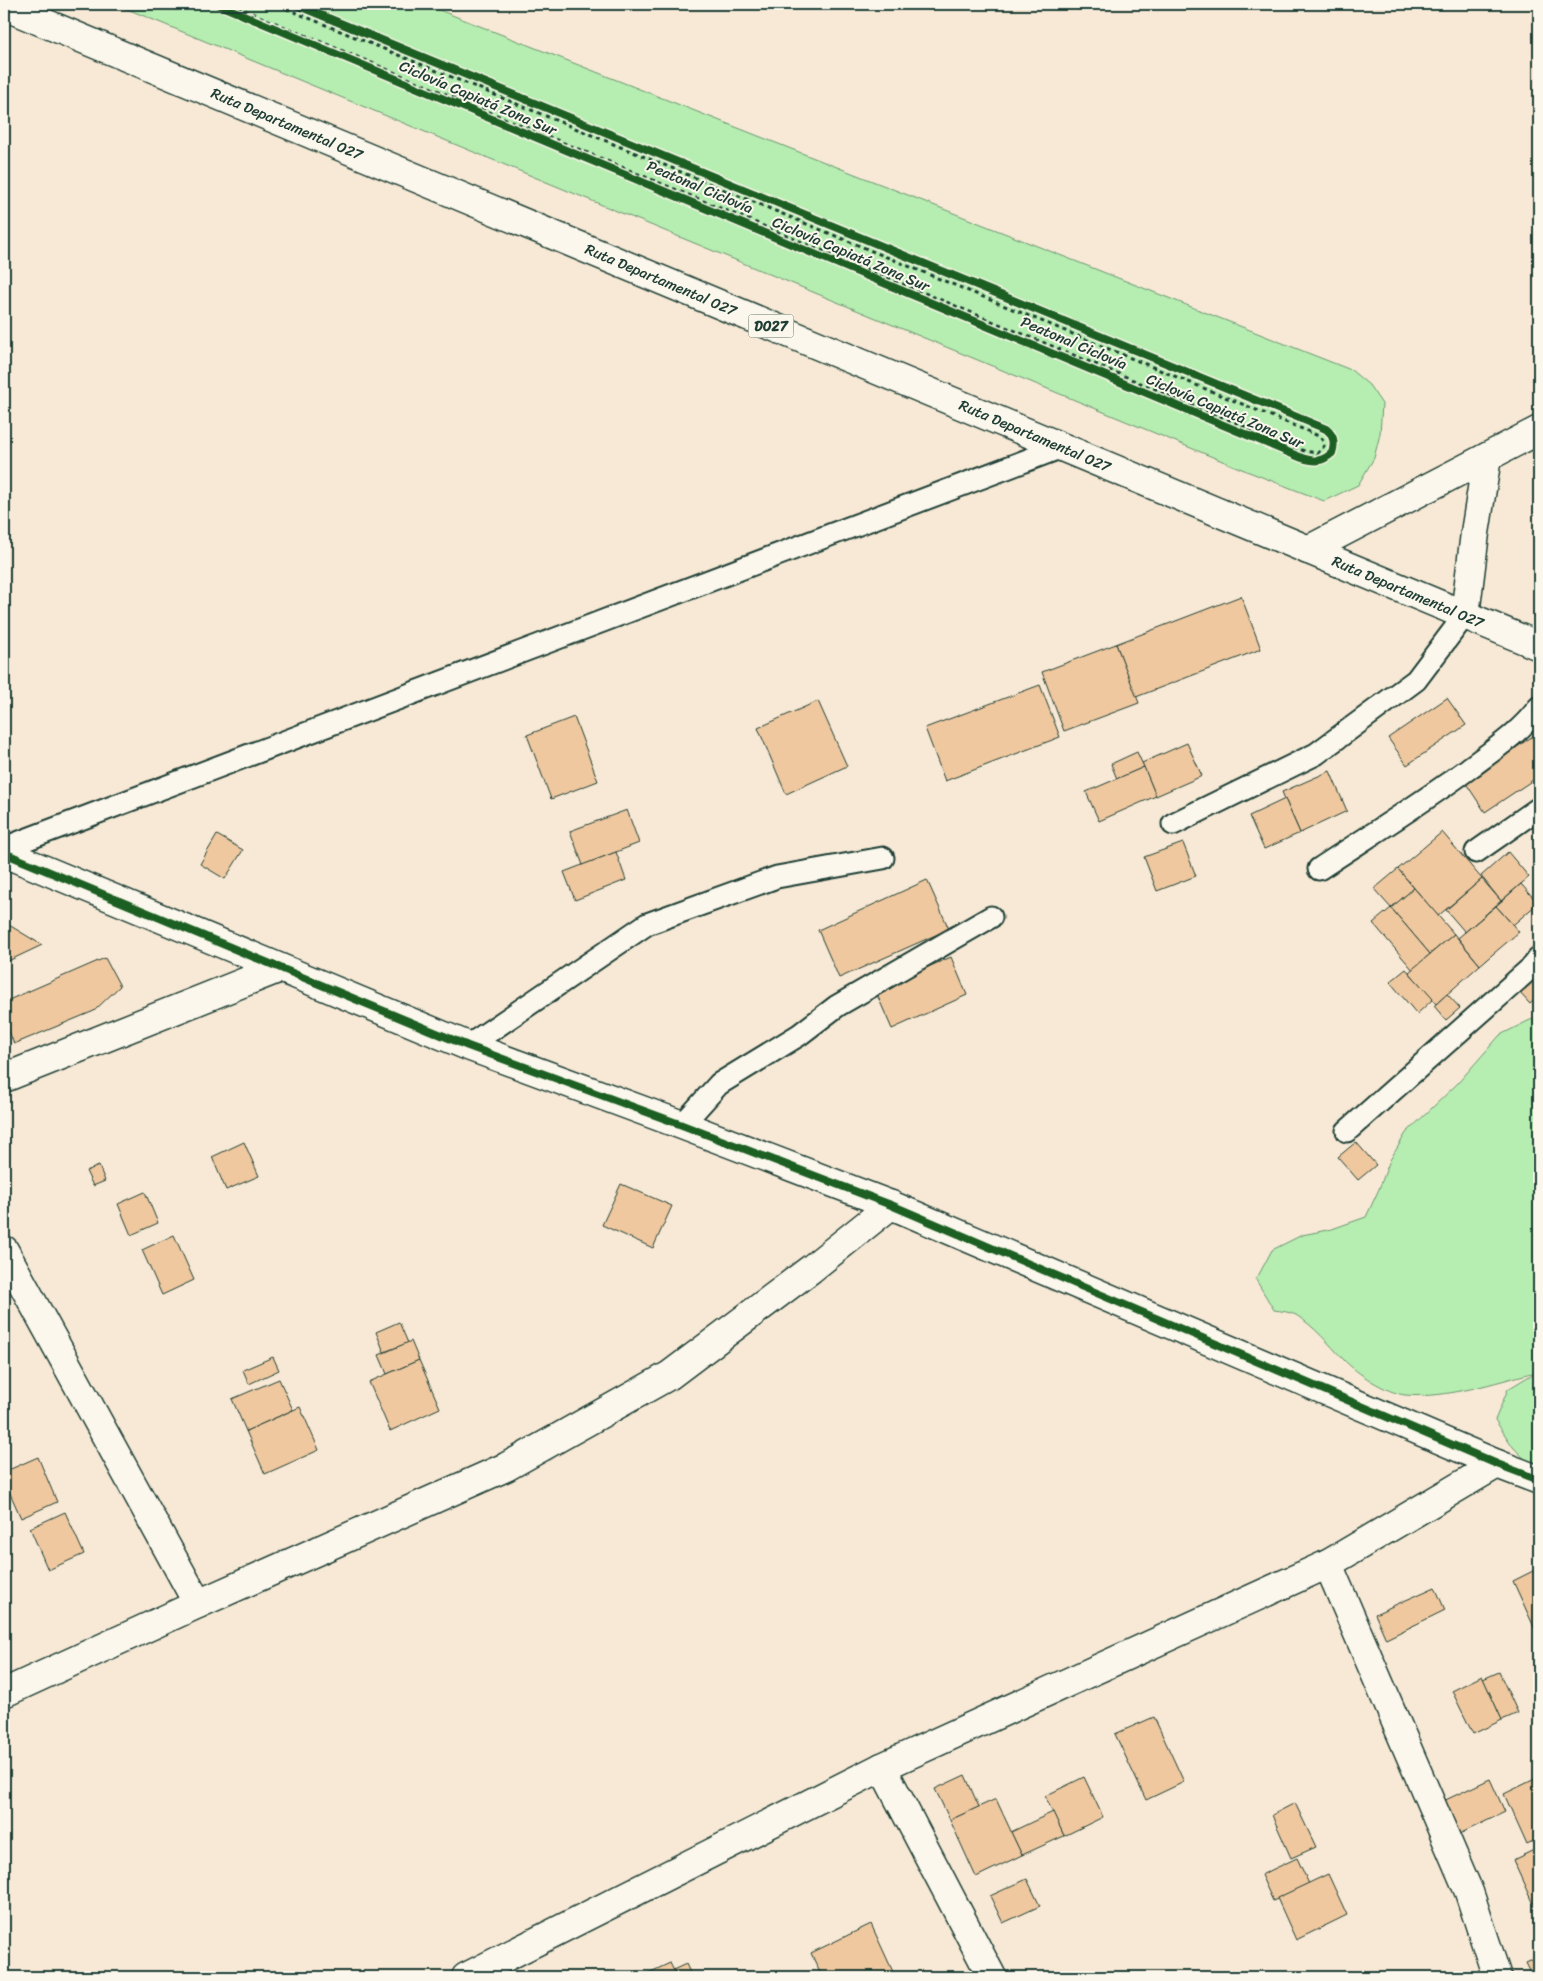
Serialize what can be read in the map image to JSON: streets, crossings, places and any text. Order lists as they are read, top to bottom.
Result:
{
  "streets": {
    "street": ["Ruta Departamental 027", "D027"],
    "path": ["Peatonal Ciclovía"],
    "cycle path": ["Ciclovía Capiatá Zona Sur"]
  }
}
